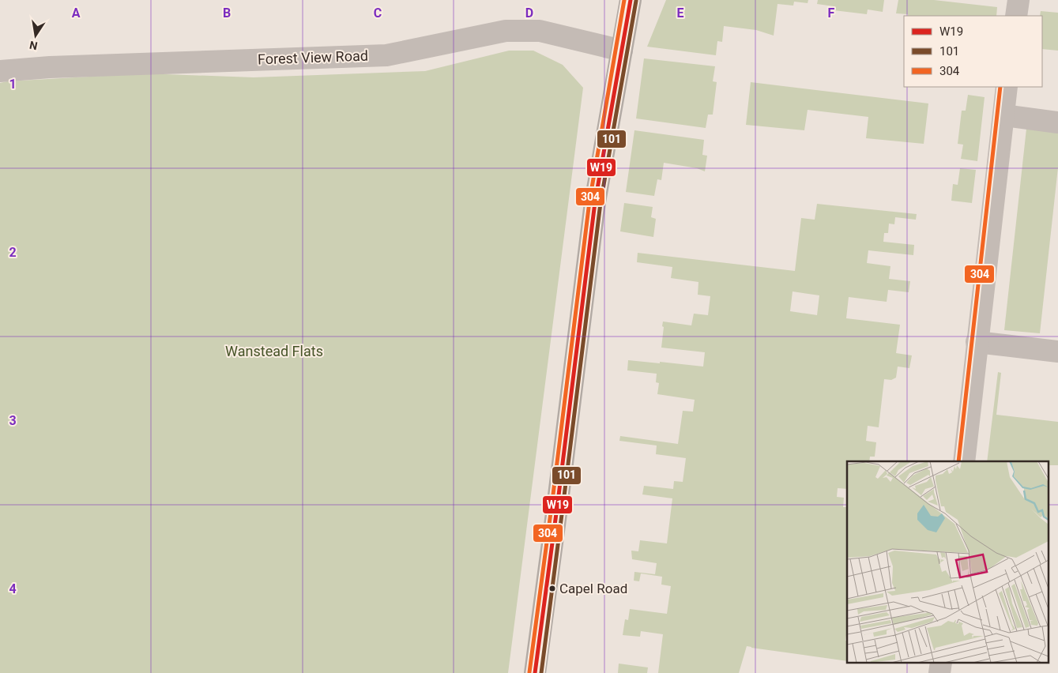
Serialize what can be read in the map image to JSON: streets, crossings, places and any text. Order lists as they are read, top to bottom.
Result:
{
  "streets": {
    "street": ["Forest View Road"]
  },
  "parks": ["Wanstead Flats"],
  "places": ["Capel Road"],
  "lines": ["transit line W19", "transit line 304", "transit line 101"],
  "legend": ["W19", "101", "304"],
  "north": "bottom",
  "grid": {
    "columns": [
      "A",
      "B",
      "C",
      "D",
      "E",
      "F"
    ],
    "rows": [
      "1",
      "2",
      "3",
      "4"
    ]
  }
}
